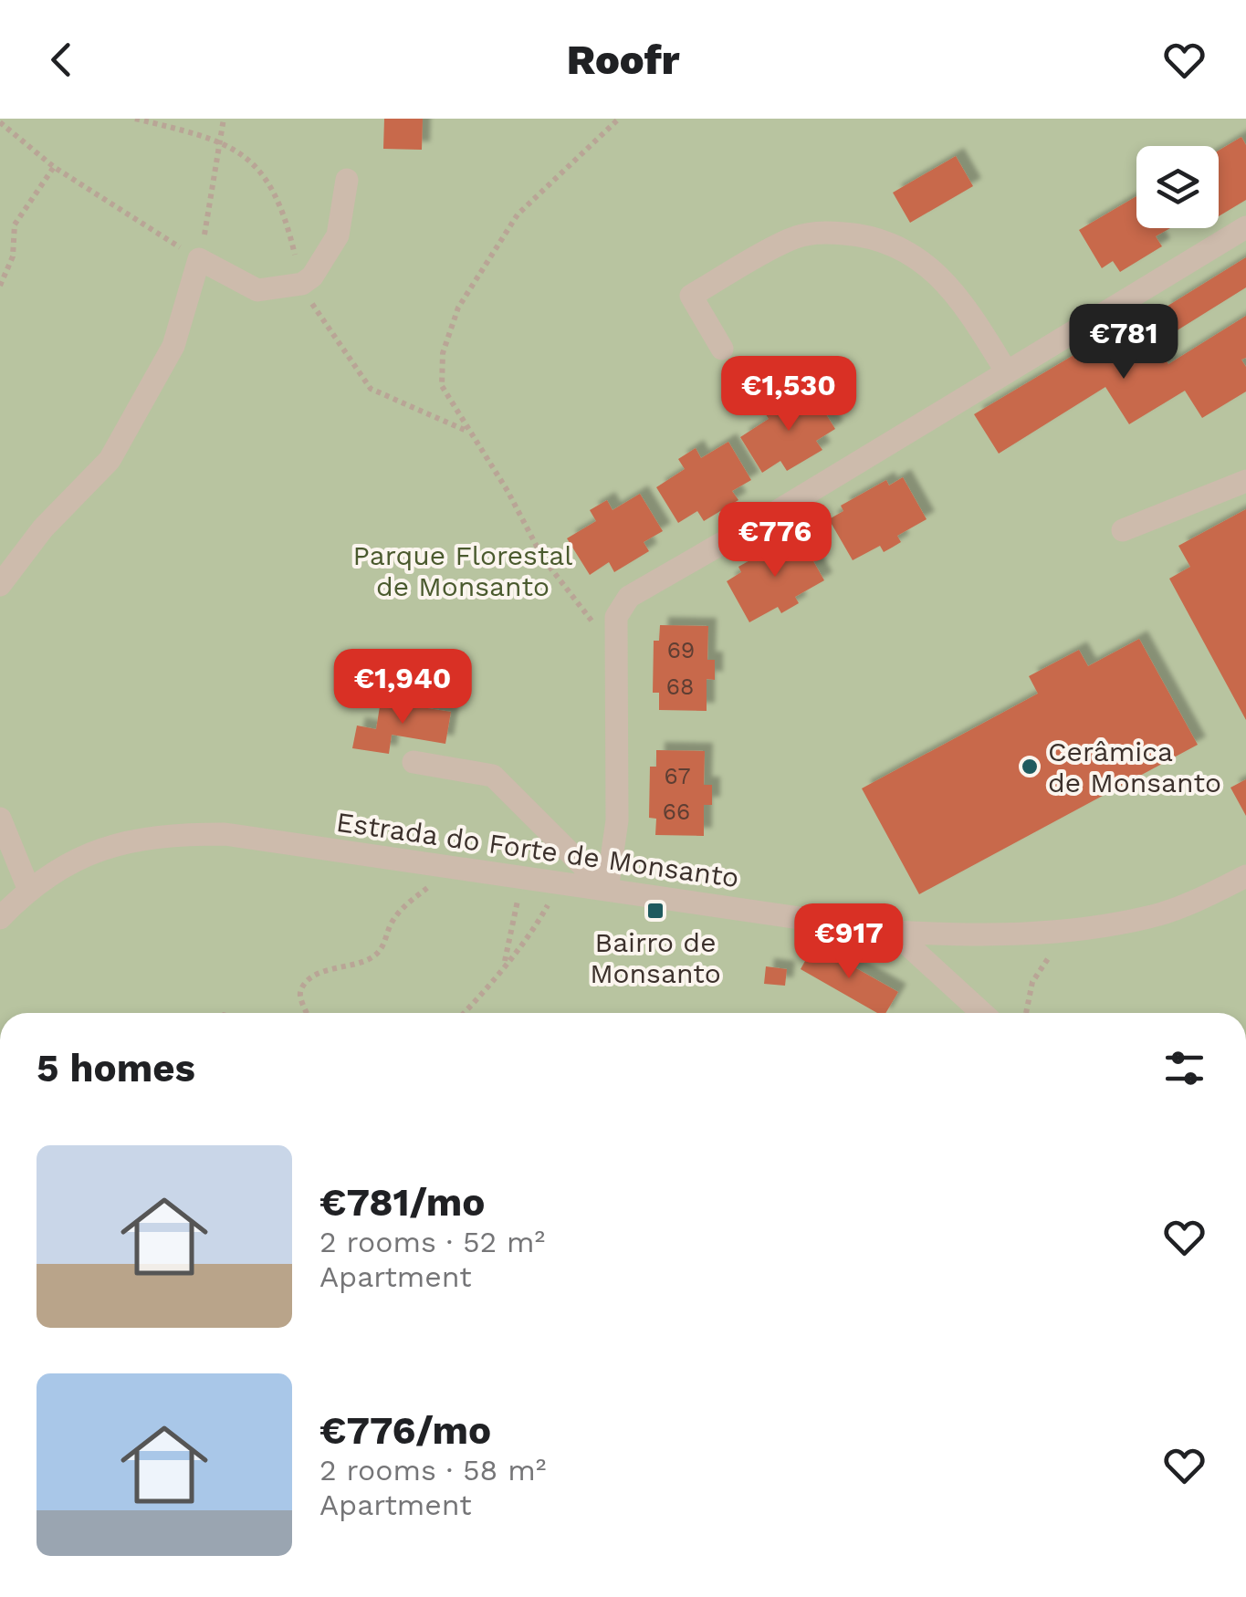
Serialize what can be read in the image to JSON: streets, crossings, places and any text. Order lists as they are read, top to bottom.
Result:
{
  "streets": {
    "street": ["Estrada do Forte de Monsanto"]
  },
  "parks": ["Parque Florestal de Monsanto"],
  "places": {
    "other": ["Cerâmica de Monsanto"],
    "transit": ["Bairro de Monsanto"]
  },
  "house_numbers": [
    "69",
    "68",
    "67",
    "66"
  ],
  "page": {
    "header": "Roofr",
    "price": [
      "€781",
      "€1,530",
      "€776",
      "€1,940",
      "€917"
    ],
    "heading": "5 homes",
    "list": [
      {
        "name": "€781/mo",
        "note": "2 rooms · 52 m² · Apartment"
      },
      {
        "name": "€776/mo",
        "note": "2 rooms · 58 m² · Apartment"
      }
    ]
  }
}
